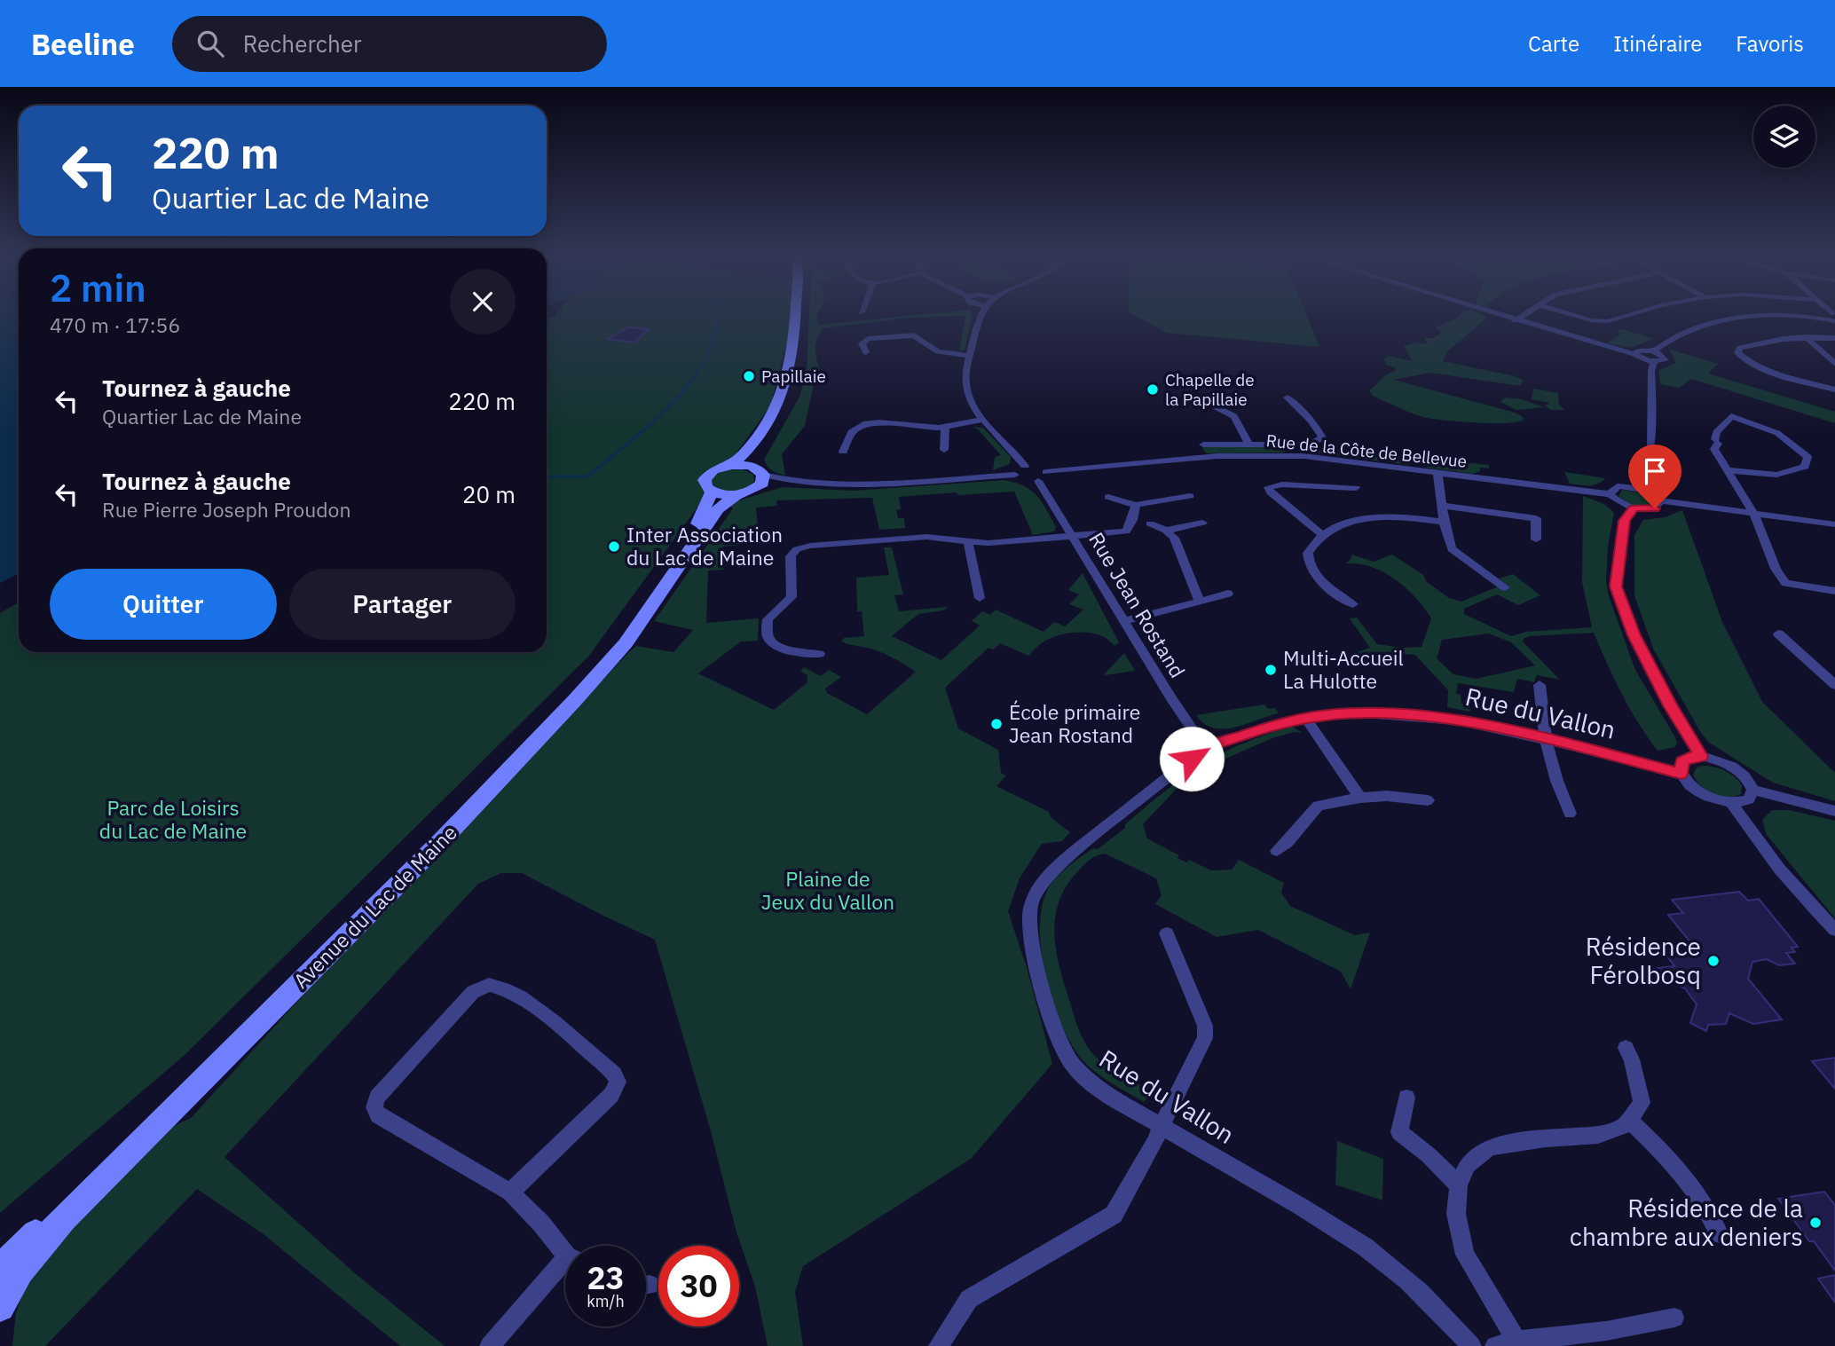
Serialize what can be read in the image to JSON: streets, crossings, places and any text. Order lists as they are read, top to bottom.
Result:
{
  "streets": {
    "street": [
      "Rue de la Côte de Bellevue",
      "Rue Jean Rostand",
      "Rue du Vallon",
      "Avenue du Lac de Maine"
    ]
  },
  "crossings": [
    ["Rue de la Côte de Bellevue", "Rue Jean Rostand"],
    ["Rue Jean Rostand", "Rue du Vallon"]
  ],
  "parks": ["Parc de Loisirs du Lac de Maine", "Plaine de Jeux du Vallon"],
  "places": [
    "Papillaie",
    "Chapelle de la Papillaie",
    "Inter Association du Lac de Maine",
    "Multi-Accueil La Hulotte",
    "École primaire Jean Rostand",
    "Résidence Férolbosq",
    "Résidence de la chambre aux deniers"
  ],
  "page": {
    "header": "Beeline",
    "search": "Rechercher",
    "nav": ["Carte", "Itinéraire", "Favoris"],
    "turn": ["220 m", "Quartier Lac de Maine"],
    "heading": ["2 min", "470 m · 17:56"],
    "list": [
      {
        "name": "Tournez à gauche",
        "note": "Quartier Lac de Maine",
        "value": "220 m"
      },
      {
        "name": "Tournez à gauche",
        "note": "Rue Pierre Joseph Proudon",
        "value": "20 m"
      }
    ],
    "buttons": ["Quitter", "Partager"],
    "speed": "23 km/h",
    "limit": "30"
  }
}
